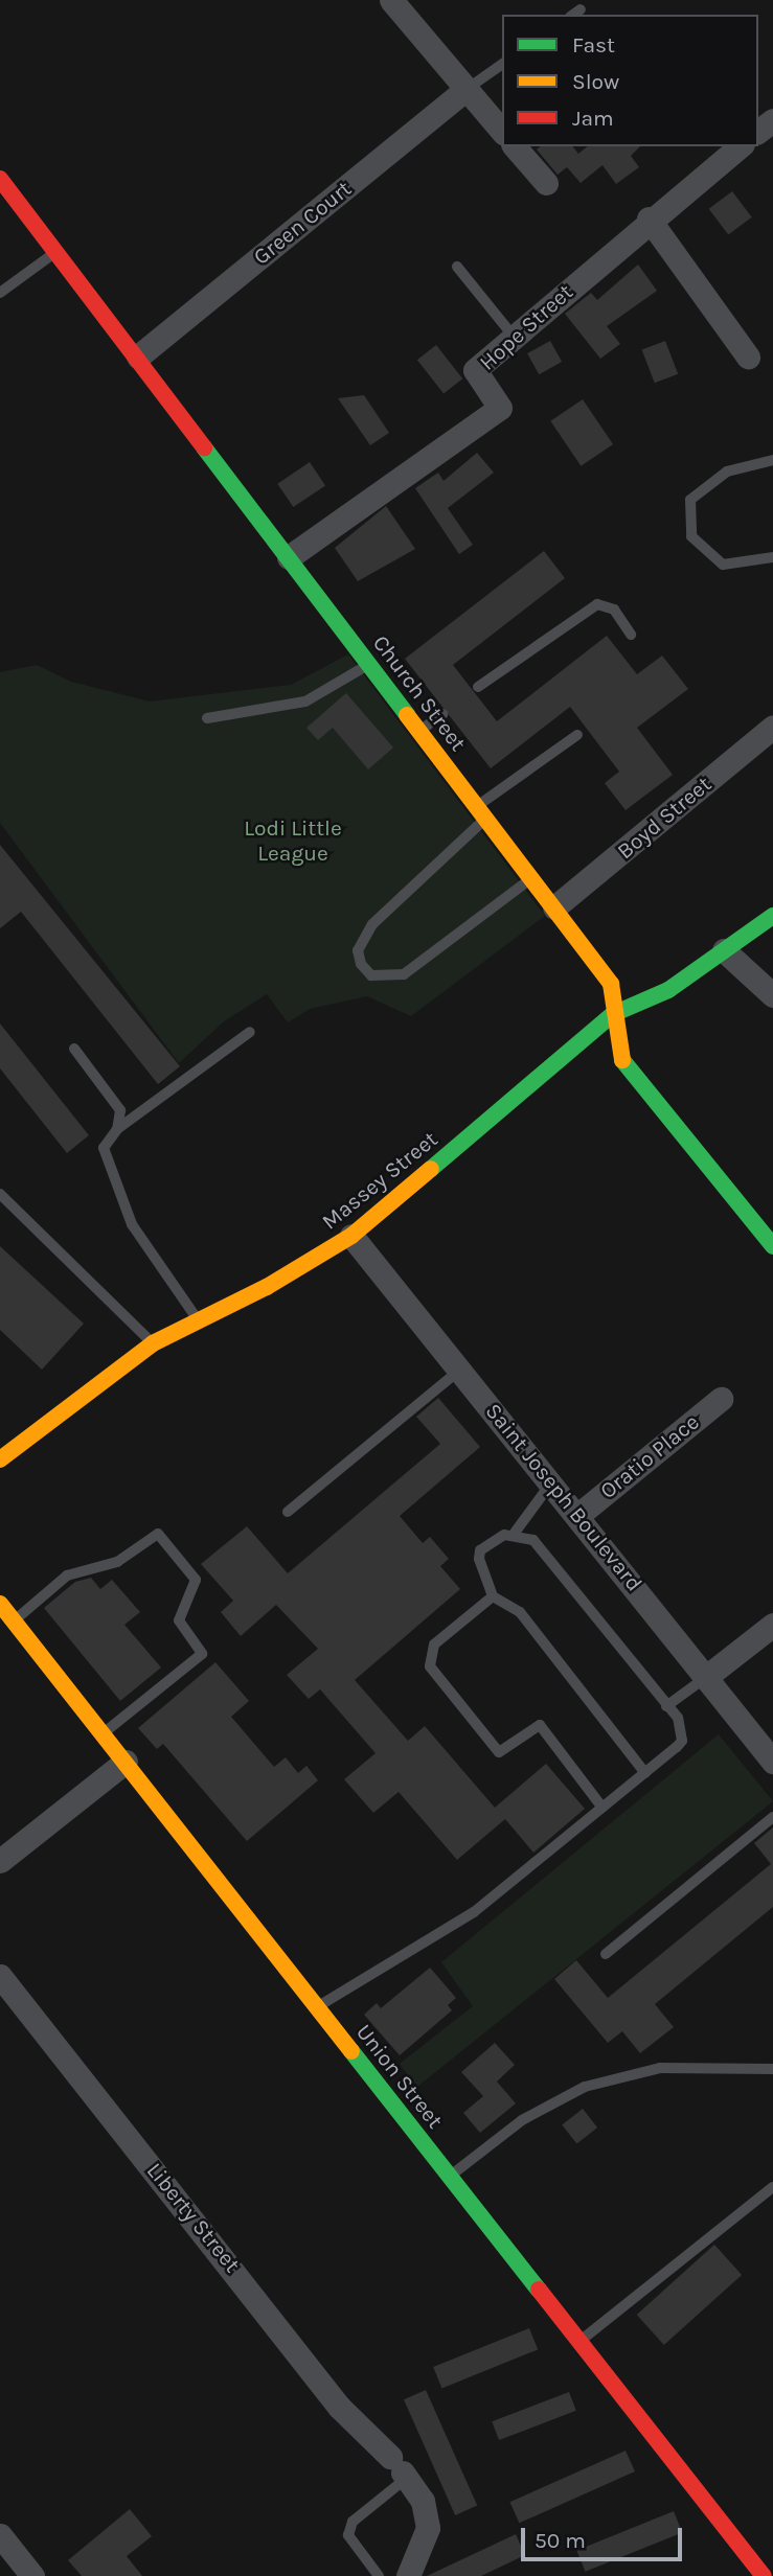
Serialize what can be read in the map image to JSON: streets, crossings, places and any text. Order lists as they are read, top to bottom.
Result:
{
  "streets": {
    "street": [
      "Green Court",
      "Hope Street",
      "Church Street",
      "Boyd Street",
      "Massey Street",
      "Oratio Place",
      "Saint Joseph Boulevard",
      "Union Street",
      "Liberty Street"
    ]
  },
  "crossings": [
    ["Green Court", "Church Street"],
    ["Hope Street", "Church Street"],
    ["Church Street", "Boyd Street"],
    ["Church Street", "Massey Street"],
    ["Massey Street", "Saint Joseph Boulevard"],
    ["Oratio Place", "Saint Joseph Boulevard"]
  ],
  "parks": ["Lodi Little League"],
  "legend": ["Fast", "Slow", "Jam"],
  "scale_bar": "50 m"
}
